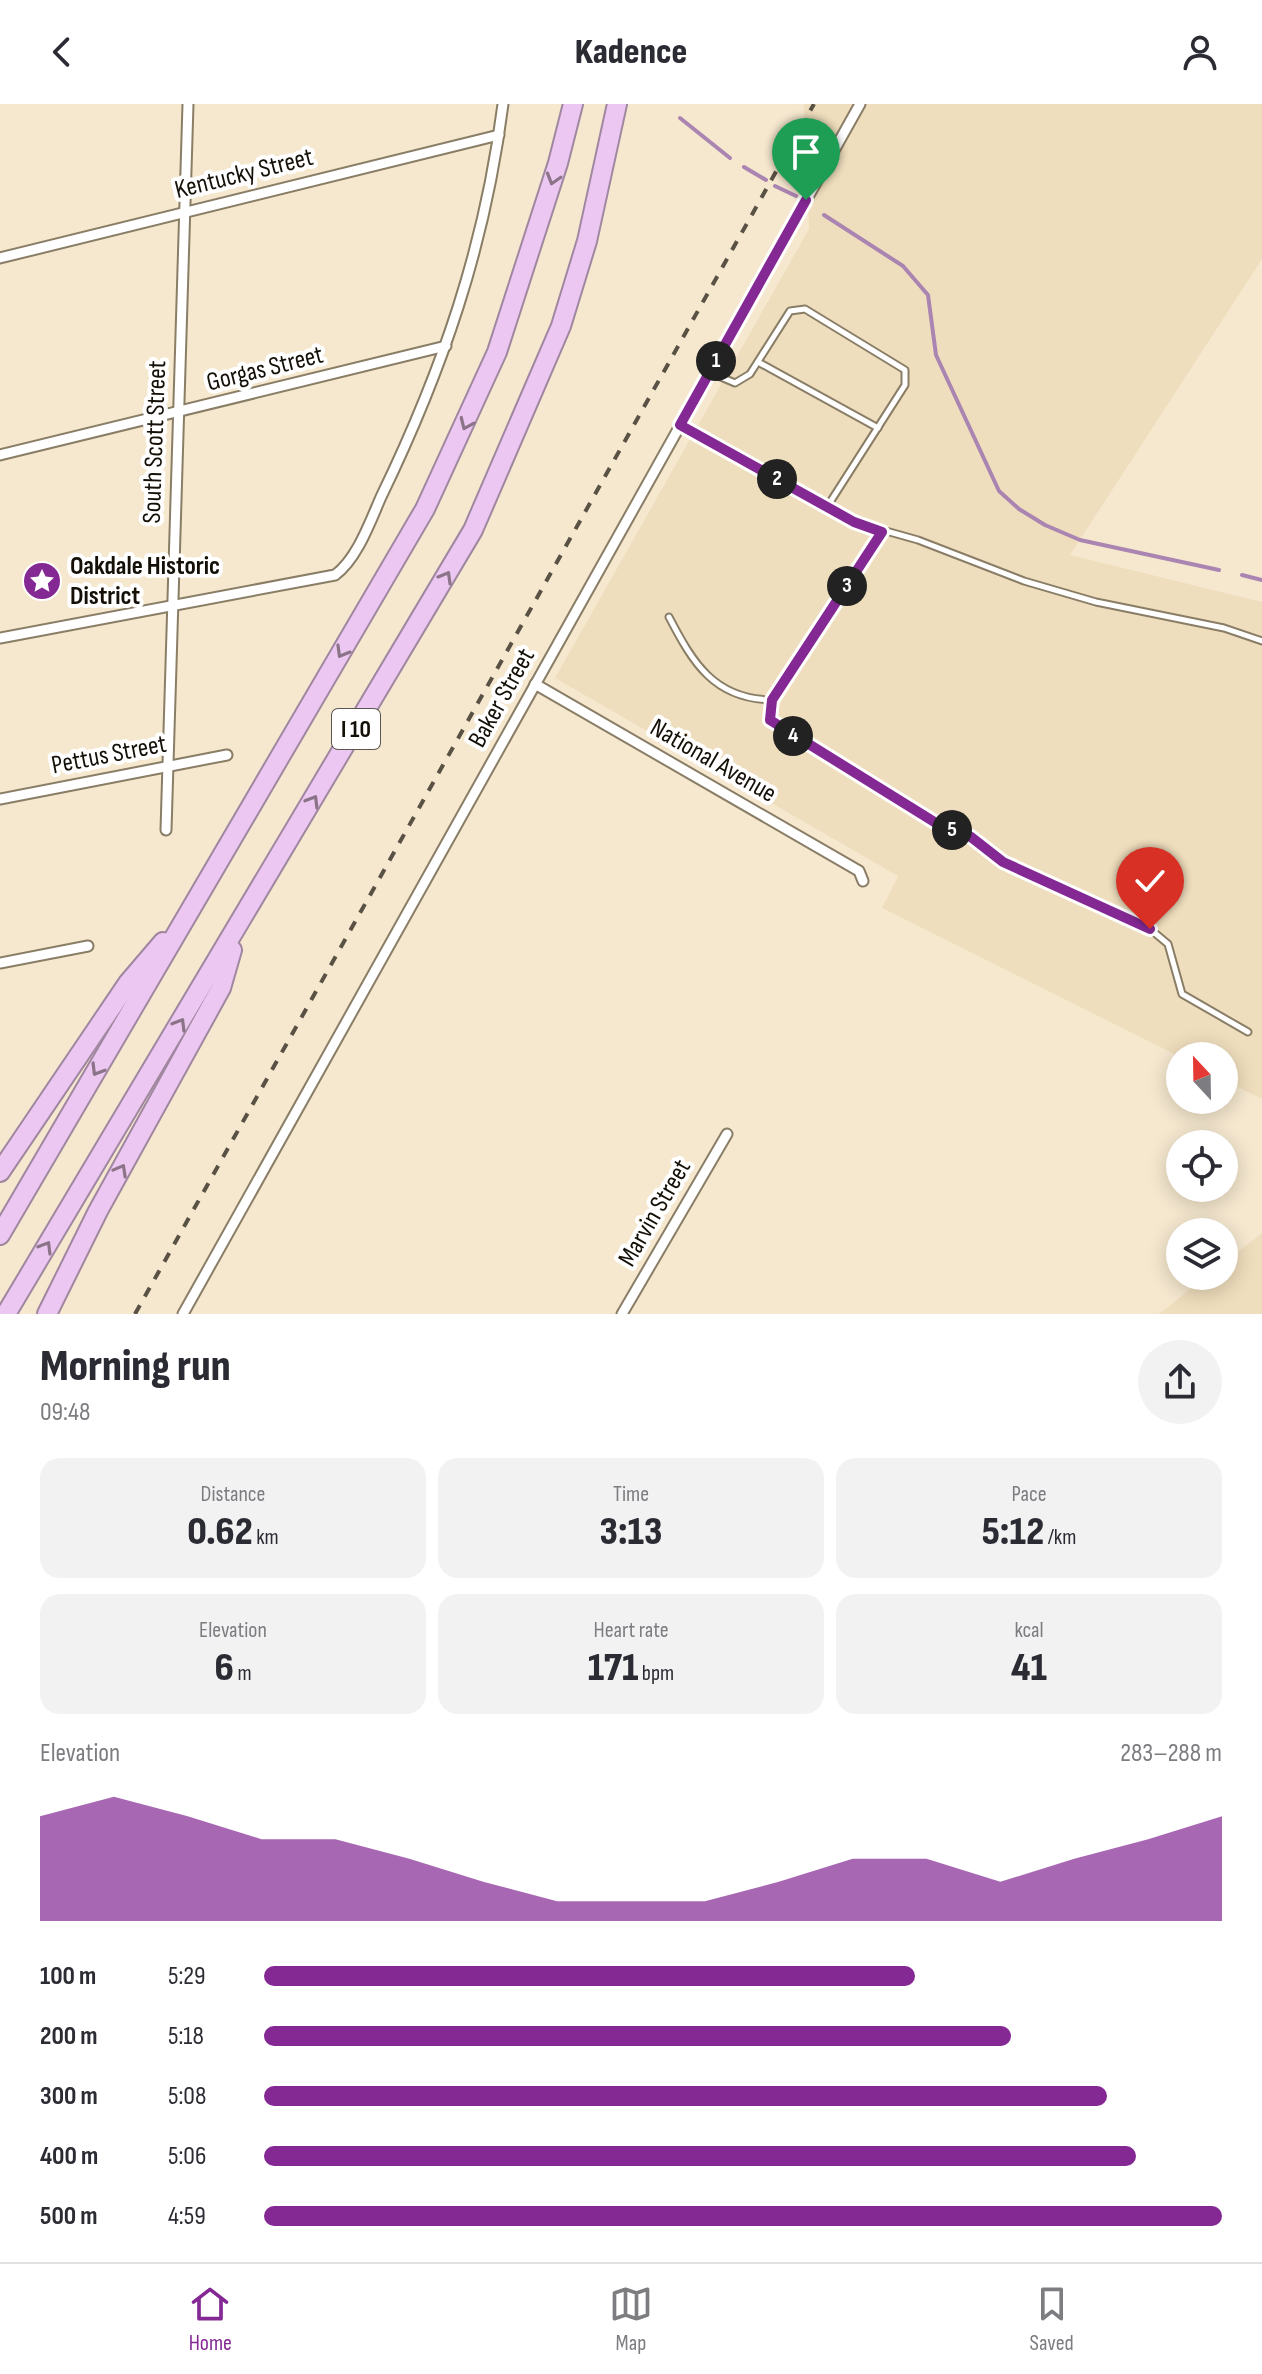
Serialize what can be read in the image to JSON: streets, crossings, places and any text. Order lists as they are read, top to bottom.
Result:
{
  "streets": {
    "highway": ["I 10"],
    "street": [
      "Kentucky Street",
      "Gorgas Street",
      "South Scott Street",
      "Baker Street",
      "Pettus Street",
      "National Avenue",
      "Marvin Street"
    ]
  },
  "crossings": [
    ["Kentucky Street", "South Scott Street"],
    ["Gorgas Street", "South Scott Street"],
    ["South Scott Street", "Pettus Street"],
    ["Baker Street", "National Avenue"]
  ],
  "places": {
    "place": ["Oakdale Historic District"]
  },
  "north": "top",
  "page": {
    "header": "Kadence",
    "pins": [
      "1",
      "2",
      "3",
      "4",
      "5"
    ],
    "heading": ["Morning run", "09:48"],
    "stats": [
      ["Distance", "0.62 km"],
      ["Time", "3:13"],
      ["Pace", "5:12 /km"],
      ["Elevation", "6 m"],
      ["Heart rate", "171 bpm"],
      ["kcal", "41"]
    ],
    "chart": ["Elevation", "283–288 m"],
    "list": [
      {
        "name": "100 m",
        "note": "5:29"
      },
      {
        "name": "200 m",
        "note": "5:18"
      },
      {
        "name": "300 m",
        "note": "5:08"
      },
      {
        "name": "400 m",
        "note": "5:06"
      },
      {
        "name": "500 m",
        "note": "4:59"
      }
    ],
    "tabs": ["Home", "Map", "Saved"]
  }
}
